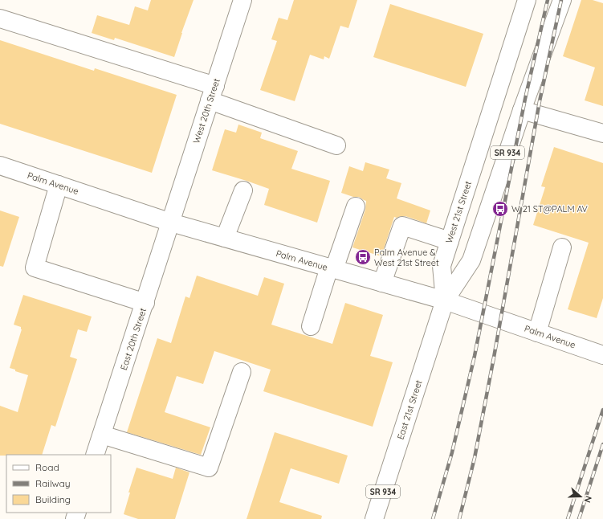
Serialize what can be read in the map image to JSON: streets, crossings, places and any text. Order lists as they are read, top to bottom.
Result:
{
  "streets": {
    "main road": [
      "West 20th Street",
      "SR 934",
      "Palm Avenue",
      "West 21st Street",
      "East 20th Street",
      "East 21st Street"
    ]
  },
  "crossings": [
    ["West 20th Street", "Palm Avenue"],
    ["West 20th Street", "East 20th Street"],
    ["SR 934", "Palm Avenue"],
    ["SR 934", "West 21st Street"],
    ["SR 934", "East 21st Street"],
    ["Palm Avenue", "West 21st Street"],
    ["Palm Avenue", "East 20th Street"],
    ["Palm Avenue", "East 21st Street"],
    ["West 21st Street", "East 21st Street"]
  ],
  "places": {
    "bus stop": ["W 21 ST@PALM AV", "Palm Avenue & West 21st Street"]
  },
  "legend": ["Road", "Railway", "Building"],
  "north": "right"
}
